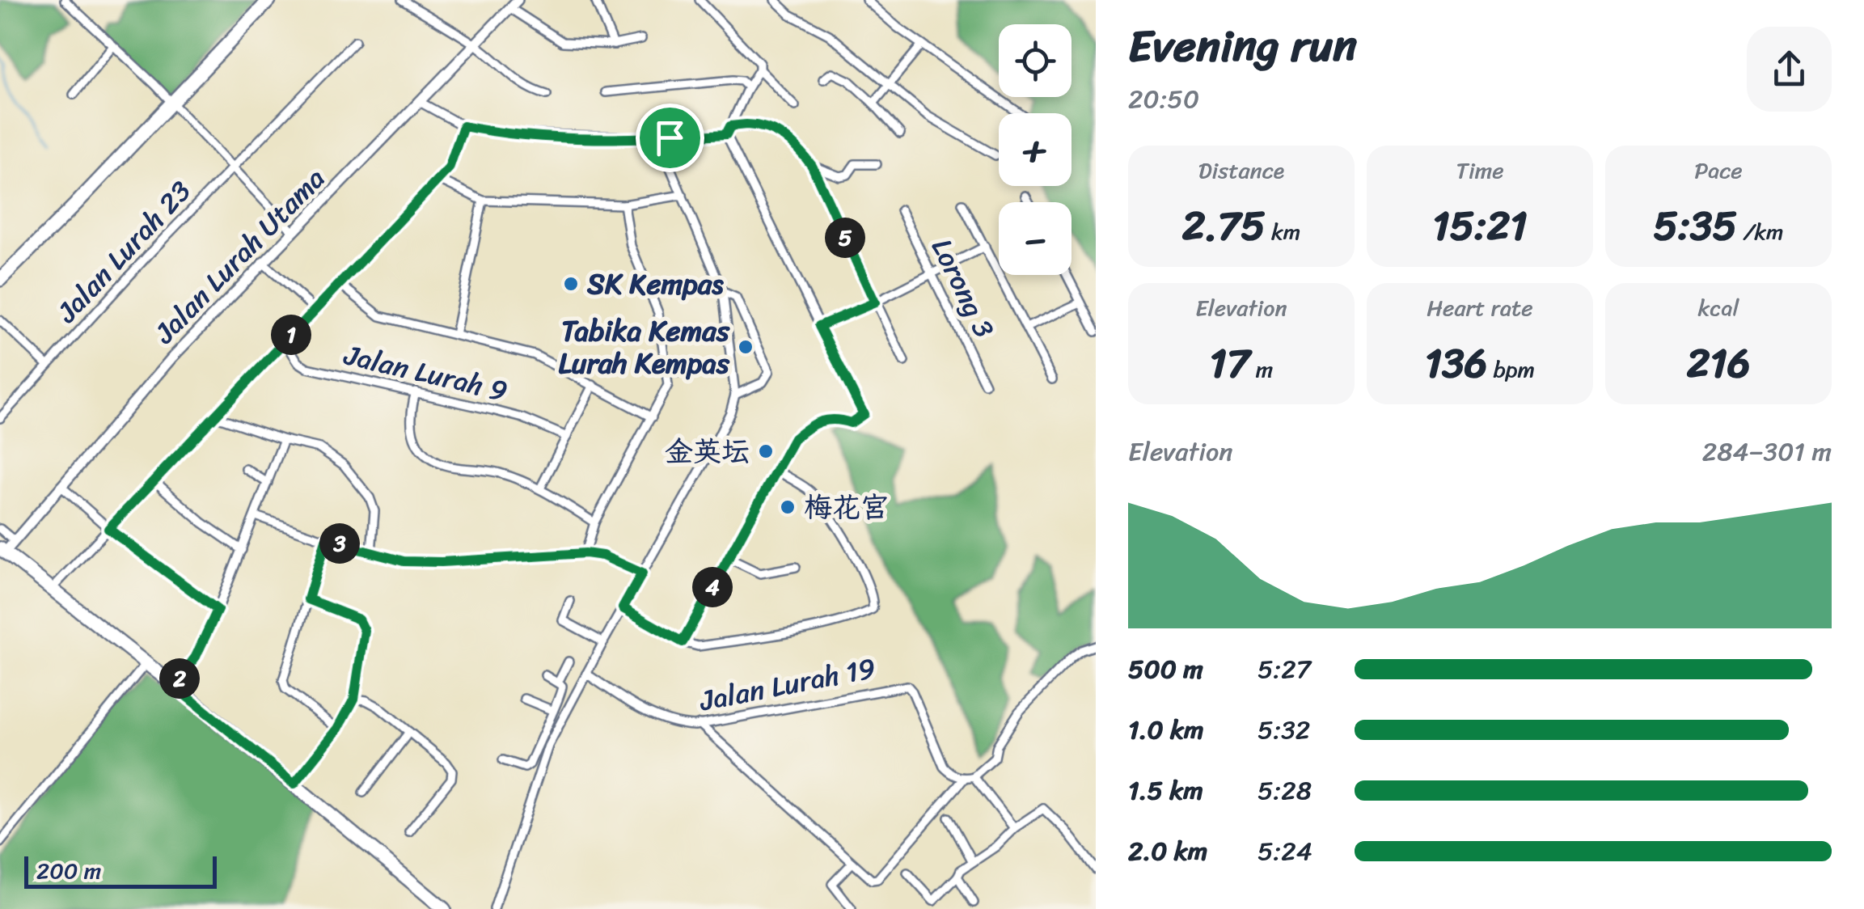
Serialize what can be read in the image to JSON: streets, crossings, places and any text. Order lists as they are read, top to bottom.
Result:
{
  "streets": {
    "street": [
      "Jalan Lurah 23",
      "Jalan Lurah Utama",
      "Lorong 3",
      "Jalan Lurah 9",
      "Jalan Lurah 19"
    ]
  },
  "places": [
    "SK Kempas",
    "Tabika Kemas Lurah Kempas",
    "金英坛",
    "梅花宫"
  ],
  "scale_bar": "200 m",
  "page": {
    "heading": ["Evening run", "20:50"],
    "map_buttons": ["+", "−"],
    "stats": [
      ["Distance", "2.75 km"],
      ["Time", "15:21"],
      ["Pace", "5:35 /km"],
      ["Elevation", "17 m"],
      ["Heart rate", "136 bpm"],
      ["kcal", "216"]
    ],
    "pins": [
      "5",
      "1",
      "3",
      "4",
      "2"
    ],
    "chart": ["Elevation", "284–301 m"],
    "list": [
      {
        "name": "500 m",
        "note": "5:27"
      },
      {
        "name": "1.0 km",
        "note": "5:32"
      },
      {
        "name": "1.5 km",
        "note": "5:28"
      },
      {
        "name": "2.0 km",
        "note": "5:24"
      }
    ],
    "scale": "200 m"
  }
}
